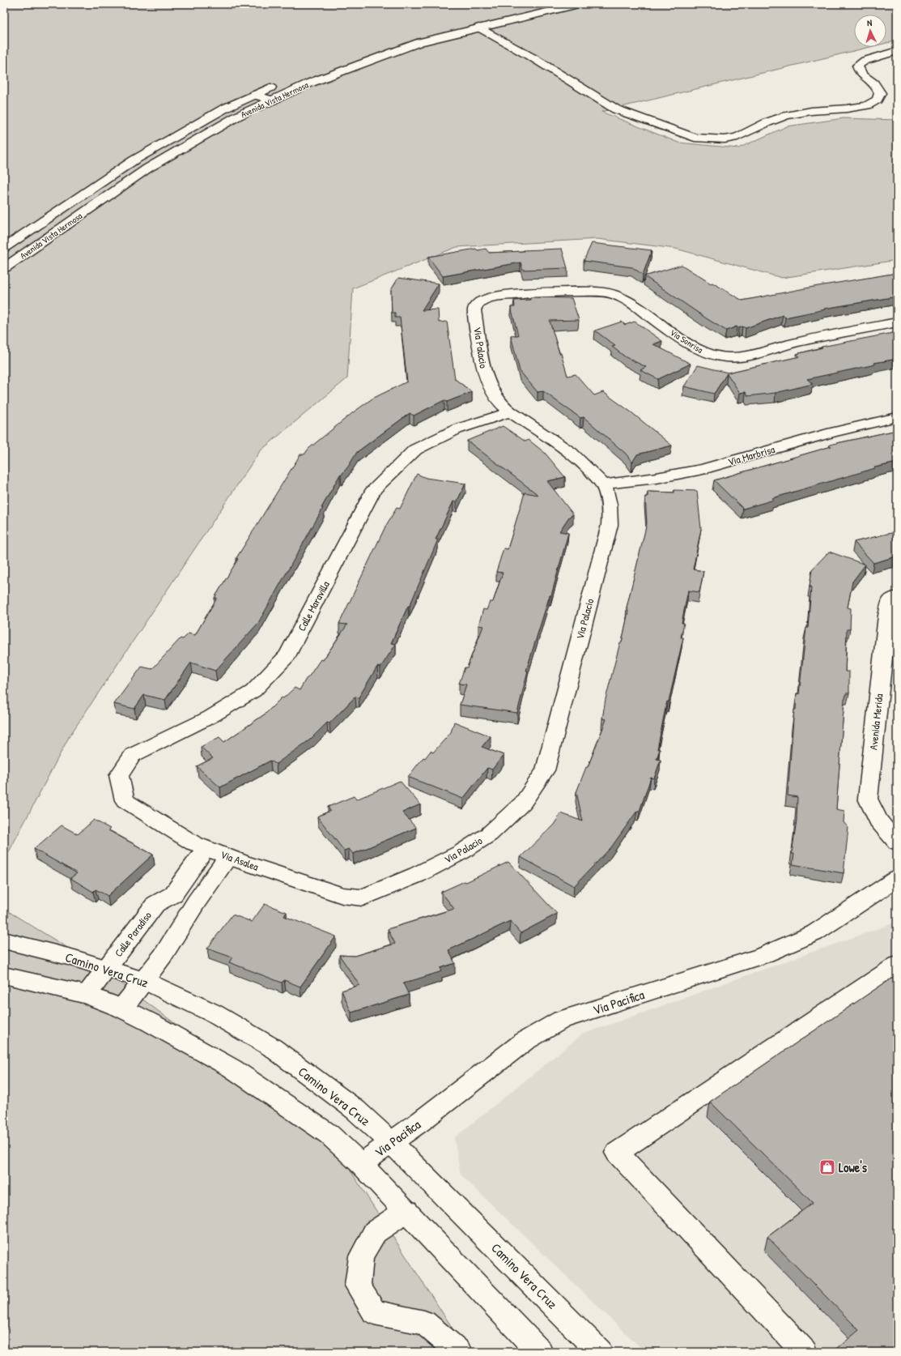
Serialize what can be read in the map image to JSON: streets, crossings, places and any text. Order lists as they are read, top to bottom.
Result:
{
  "streets": {
    "street": [
      "Avenida Vista Hermosa",
      "Via Sonrisa",
      "Via Palacio",
      "Via Marbrisa",
      "Calle Maravilla",
      "Avenida Merida",
      "Via Asalea",
      "Calle Paradiso",
      "Camino Vera Cruz",
      "Via Pacifica"
    ]
  },
  "crossings": [
    ["Via Sonrisa", "Via Palacio"],
    ["Via Palacio", "Via Marbrisa"],
    ["Via Palacio", "Calle Maravilla"],
    ["Via Palacio", "Via Asalea"],
    ["Calle Maravilla", "Via Asalea"],
    ["Via Asalea", "Calle Paradiso"],
    ["Calle Paradiso", "Camino Vera Cruz"],
    ["Camino Vera Cruz", "Via Pacifica"]
  ],
  "places": {
    "shop": ["Lowe's"]
  },
  "north": "top"
}
